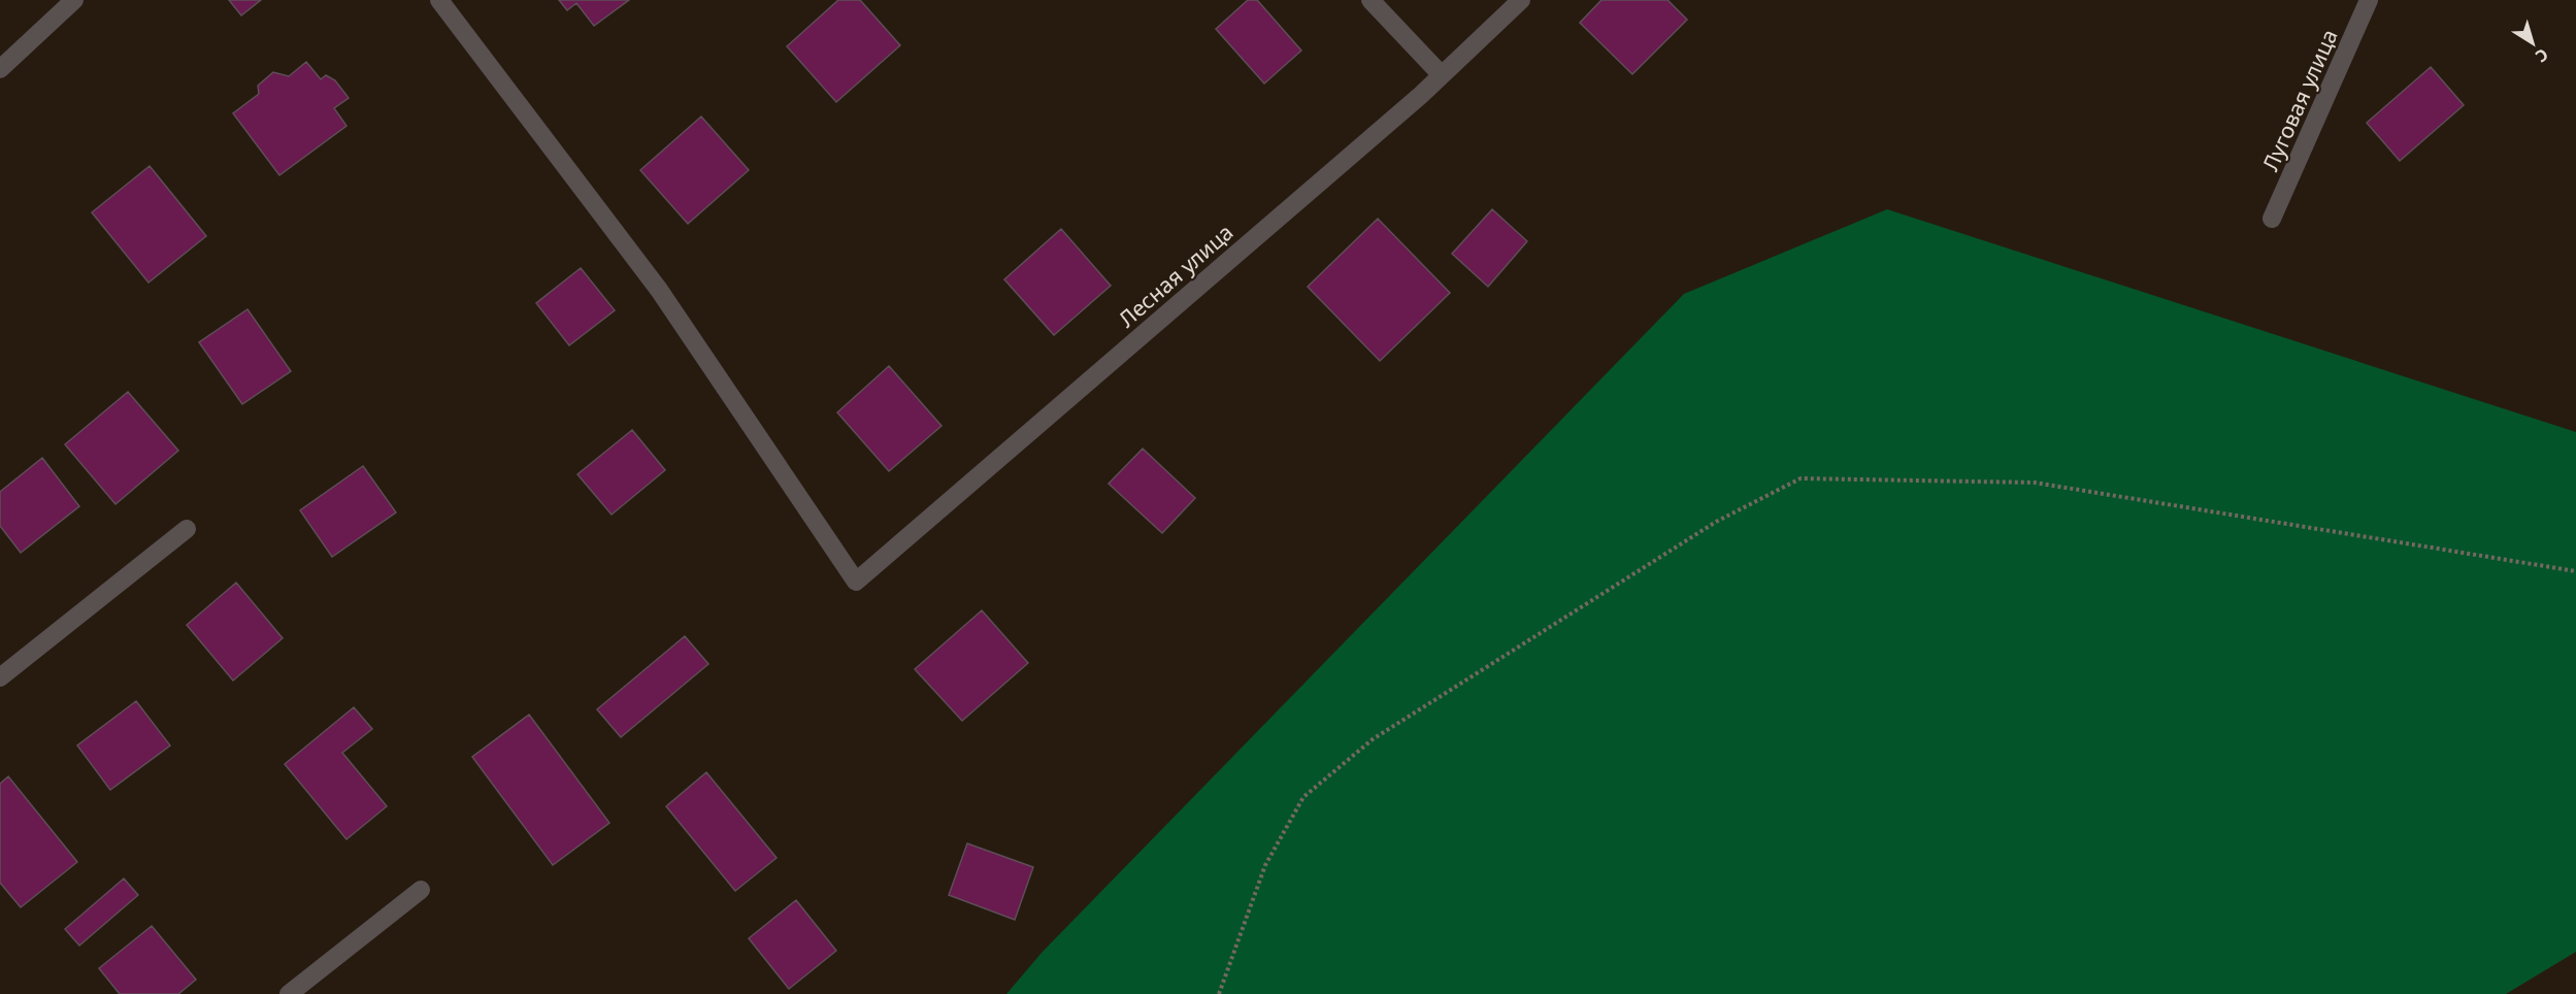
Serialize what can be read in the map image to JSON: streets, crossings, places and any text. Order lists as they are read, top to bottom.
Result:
{
  "streets": {
    "street": ["Луговая улица", "Лесная улица"]
  },
  "north": "bottom right"
}
